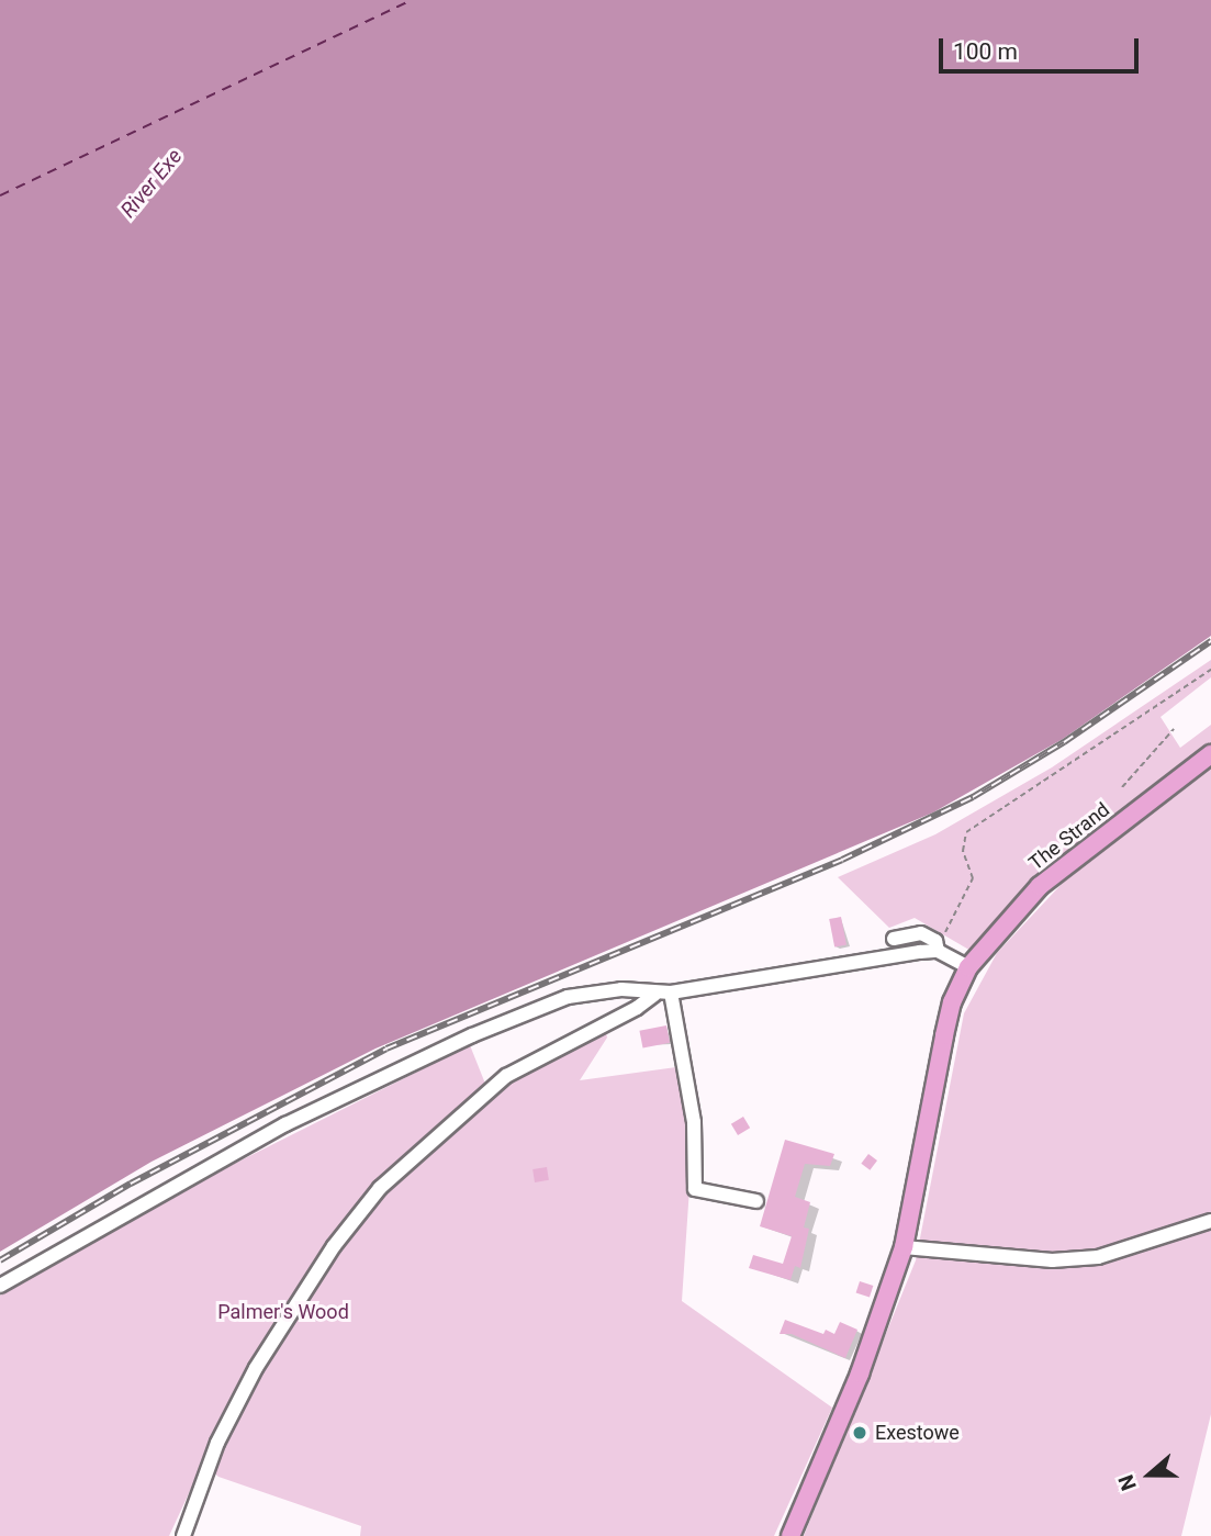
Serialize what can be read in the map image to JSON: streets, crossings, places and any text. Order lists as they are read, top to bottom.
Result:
{
  "streets": {
    "main road": ["The Strand"]
  },
  "water": ["River Exe"],
  "parks": ["Palmer's Wood"],
  "places": ["Exestowe"],
  "scale_bar": "100 m",
  "north": "left"
}
